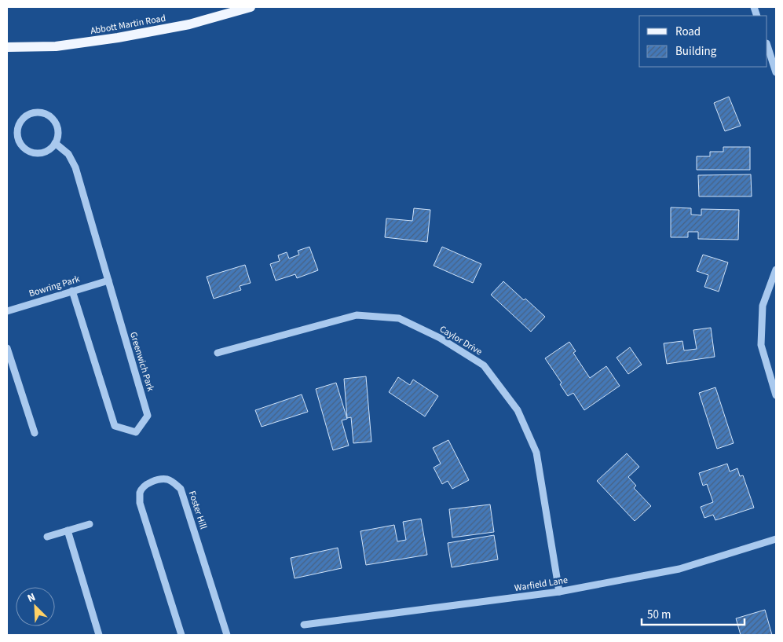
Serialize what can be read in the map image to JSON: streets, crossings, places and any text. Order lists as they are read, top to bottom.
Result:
{
  "streets": {
    "main road": ["Abbott Martin Road"],
    "street": [
      "Bowring Park",
      "Caylor Drive",
      "Greenwich Park",
      "Foster Hill",
      "Warfield Lane"
    ]
  },
  "crossings": [
    ["Bowring Park", "Greenwich Park"],
    ["Caylor Drive", "Warfield Lane"]
  ],
  "legend": ["Road", "Building"],
  "scale_bar": "50 m",
  "north": "top left"
}
